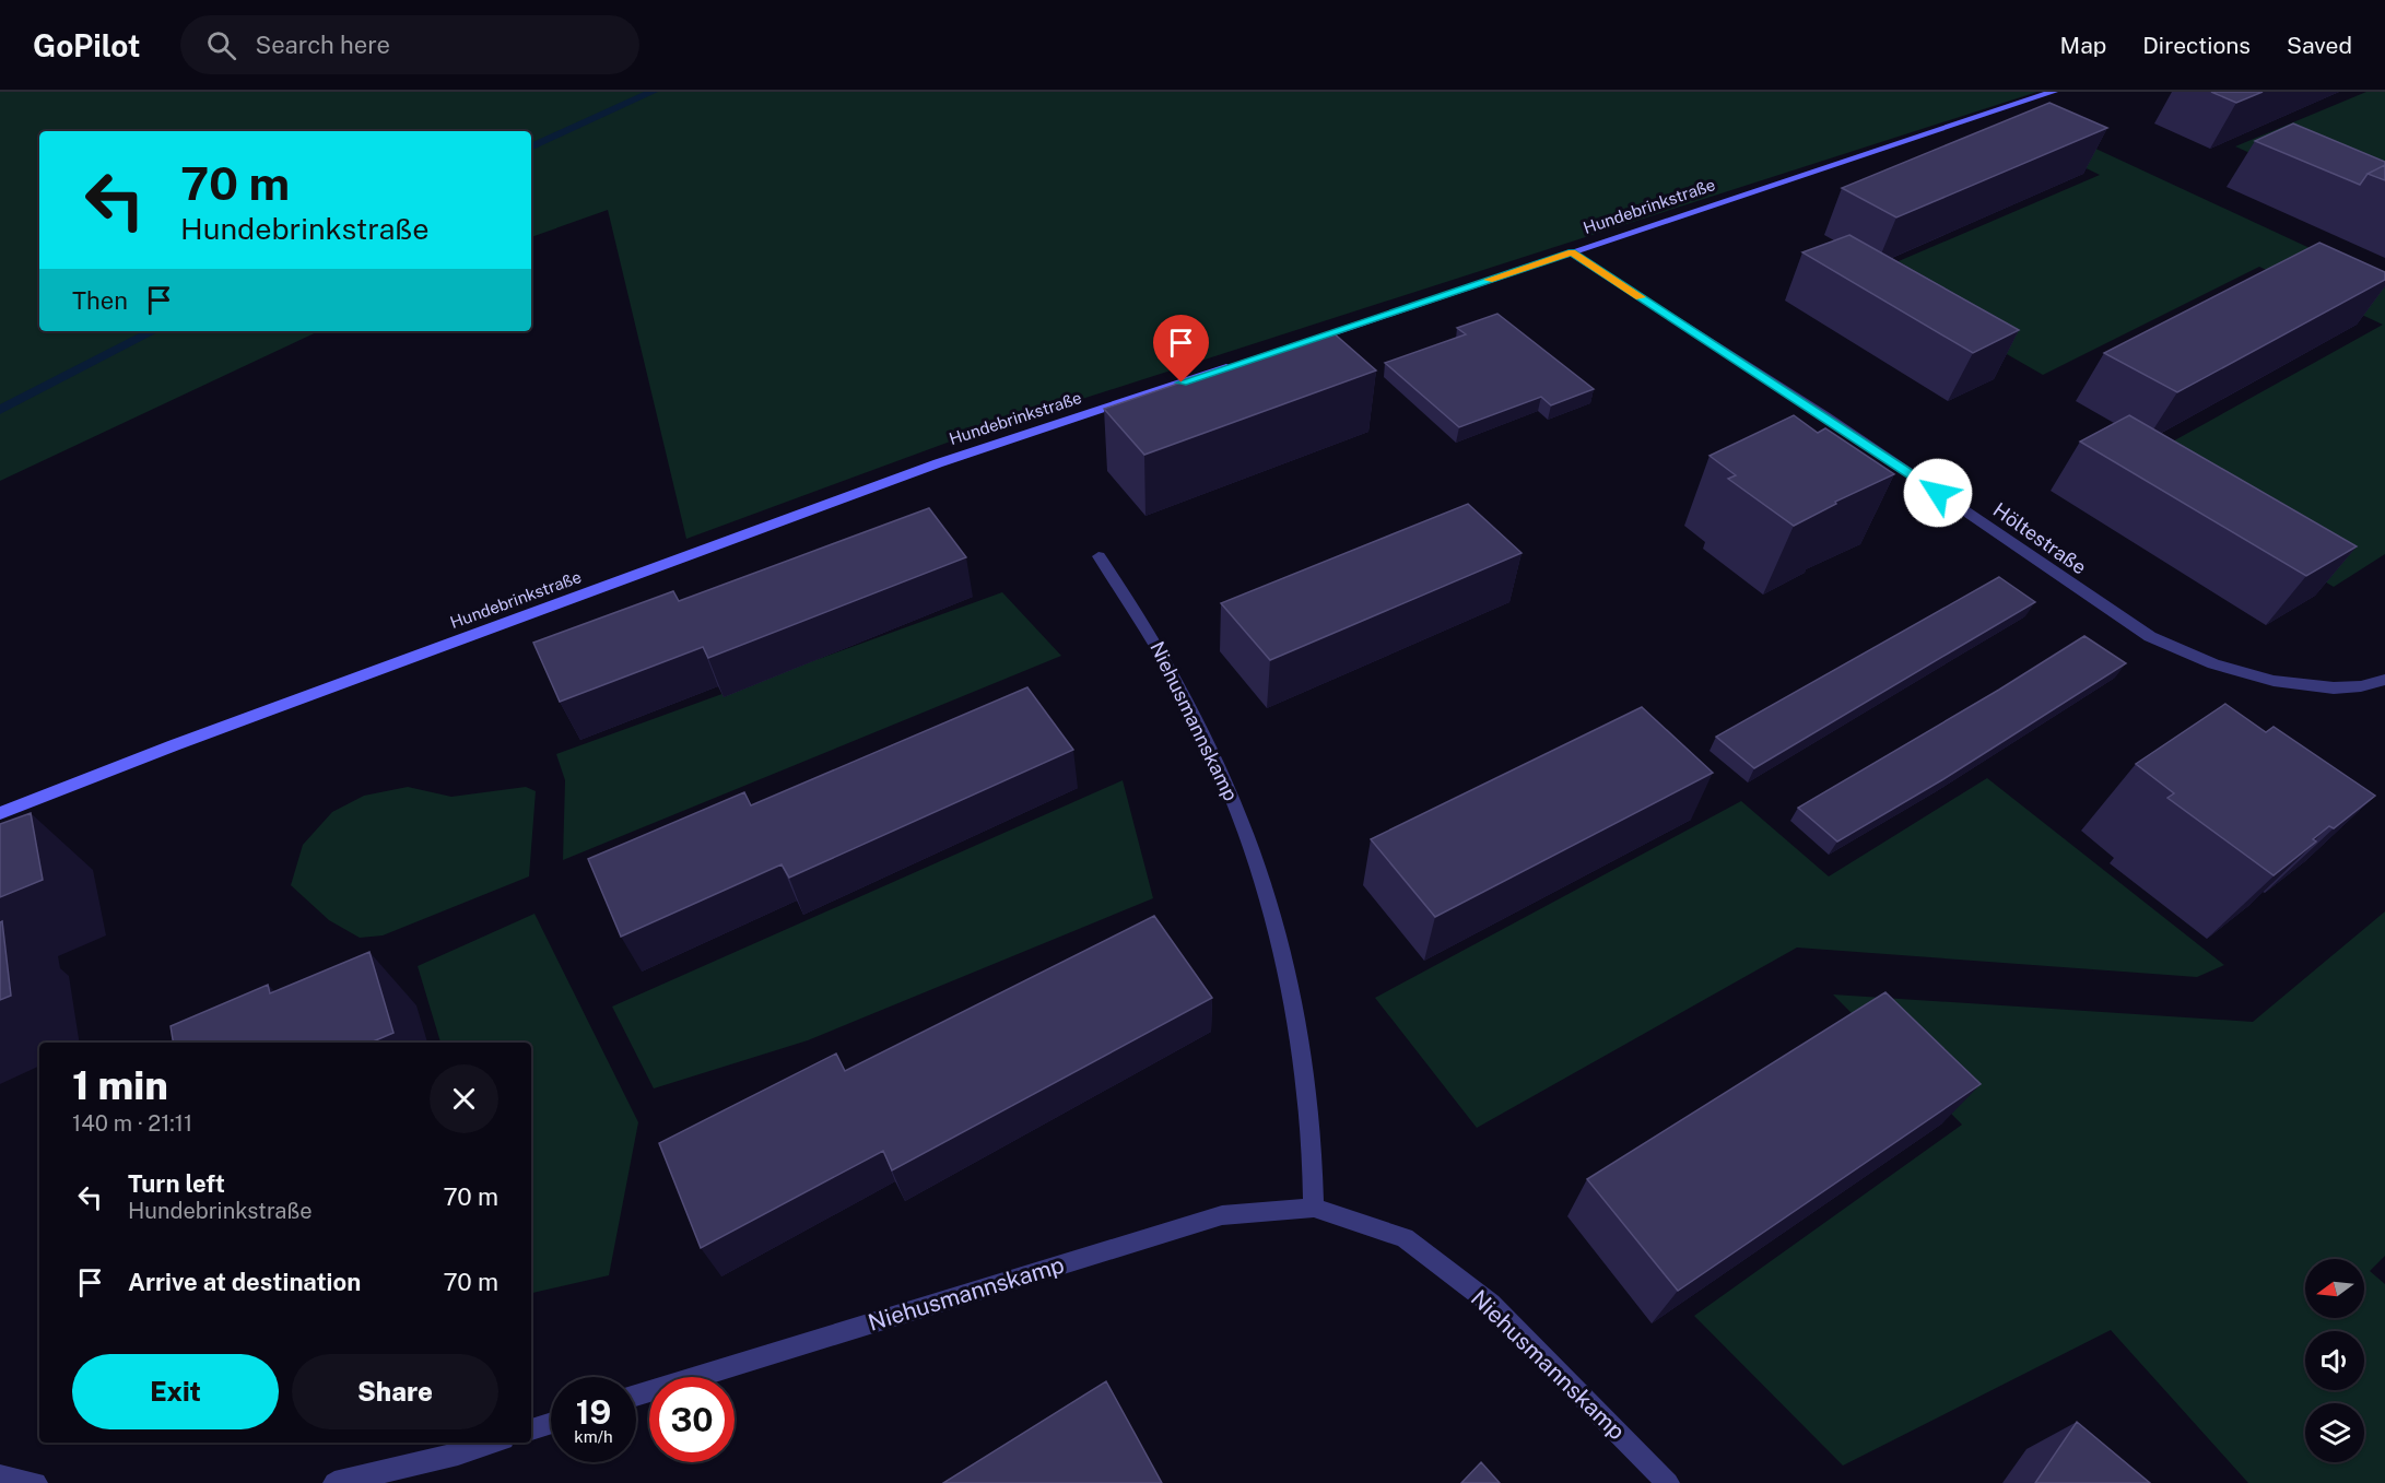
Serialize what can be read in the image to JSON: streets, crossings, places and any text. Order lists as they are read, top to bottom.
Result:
{
  "streets": {
    "street": ["Hundebrinkstraße", "Höltestraße", "Niehusmannskamp"]
  },
  "crossings": [
    ["Hundebrinkstraße", "Höltestraße"]
  ],
  "north": "left",
  "page": {
    "header": "GoPilot",
    "search": "Search here",
    "nav": ["Map", "Directions", "Saved"],
    "turn": ["70 m", "Hundebrinkstraße"],
    "then": "Then",
    "heading": ["1 min", "140 m · 21:11"],
    "list": [
      {
        "name": "Turn left",
        "note": "Hundebrinkstraße",
        "value": "70 m"
      },
      {
        "name": "Arrive at destination",
        "value": "70 m"
      }
    ],
    "buttons": ["Exit", "Share"],
    "speed": "19 km/h",
    "limit": "30"
  }
}
